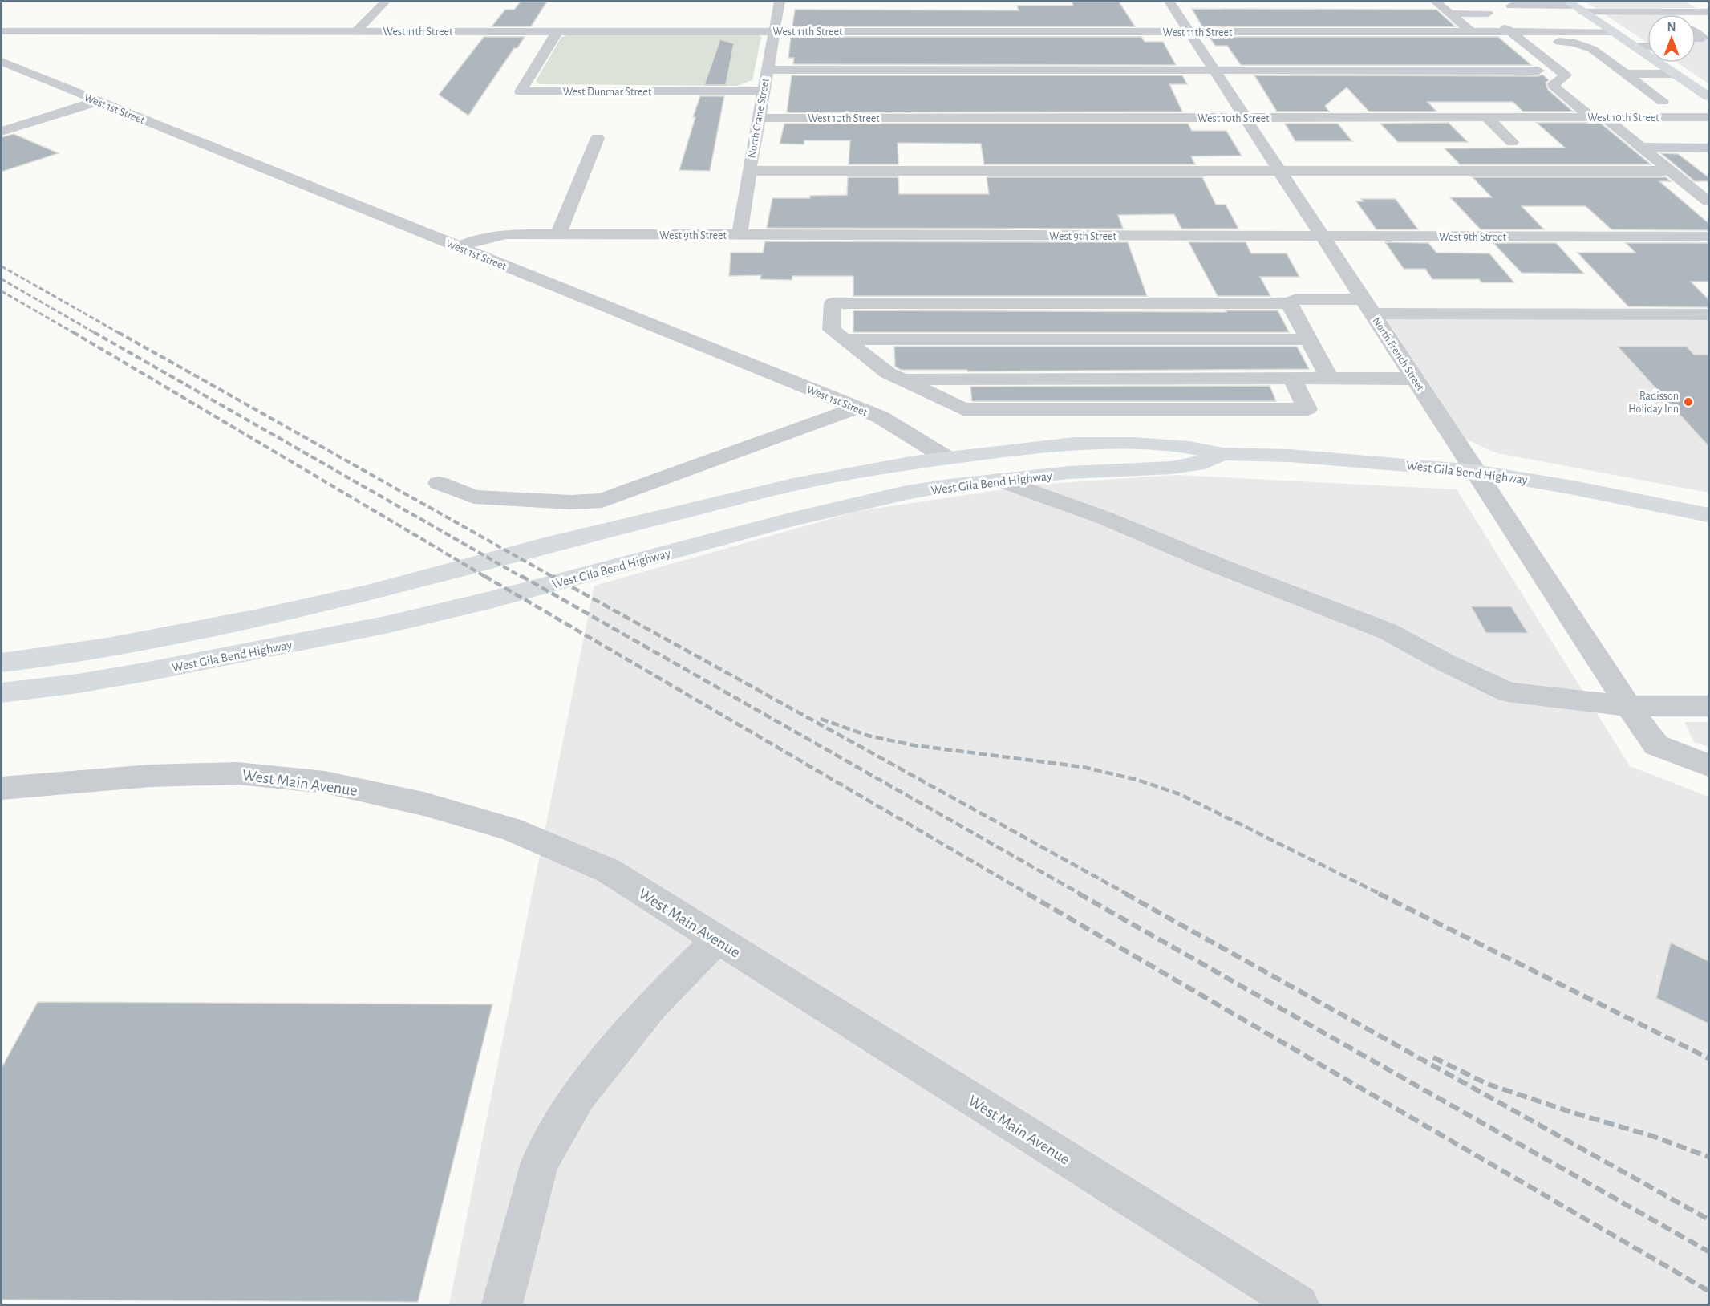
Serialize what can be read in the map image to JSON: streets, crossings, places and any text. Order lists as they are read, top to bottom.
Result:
{
  "streets": {
    "main road": ["West Gila Bend Highway"],
    "street": [
      "West 11th Street",
      "West Dunmar Street",
      "West 1st Street",
      "West 10th Street",
      "North Crane Street",
      "West 9th Street",
      "North French Street",
      "West Main Avenue"
    ]
  },
  "crossings": [
    ["West 11th Street", "West Dunmar Street"],
    ["West 11th Street", "North Crane Street"],
    ["West 11th Street", "North French Street"],
    ["West Dunmar Street", "North Crane Street"],
    ["West 1st Street", "West 9th Street"],
    ["West 1st Street", "West Gila Bend Highway"],
    ["West 10th Street", "North Crane Street"],
    ["West 10th Street", "North French Street"],
    ["North Crane Street", "West 9th Street"],
    ["West 9th Street", "North French Street"],
    ["North French Street", "West Gila Bend Highway"]
  ],
  "places": ["Radisson Holiday Inn"],
  "north": "top"
}
